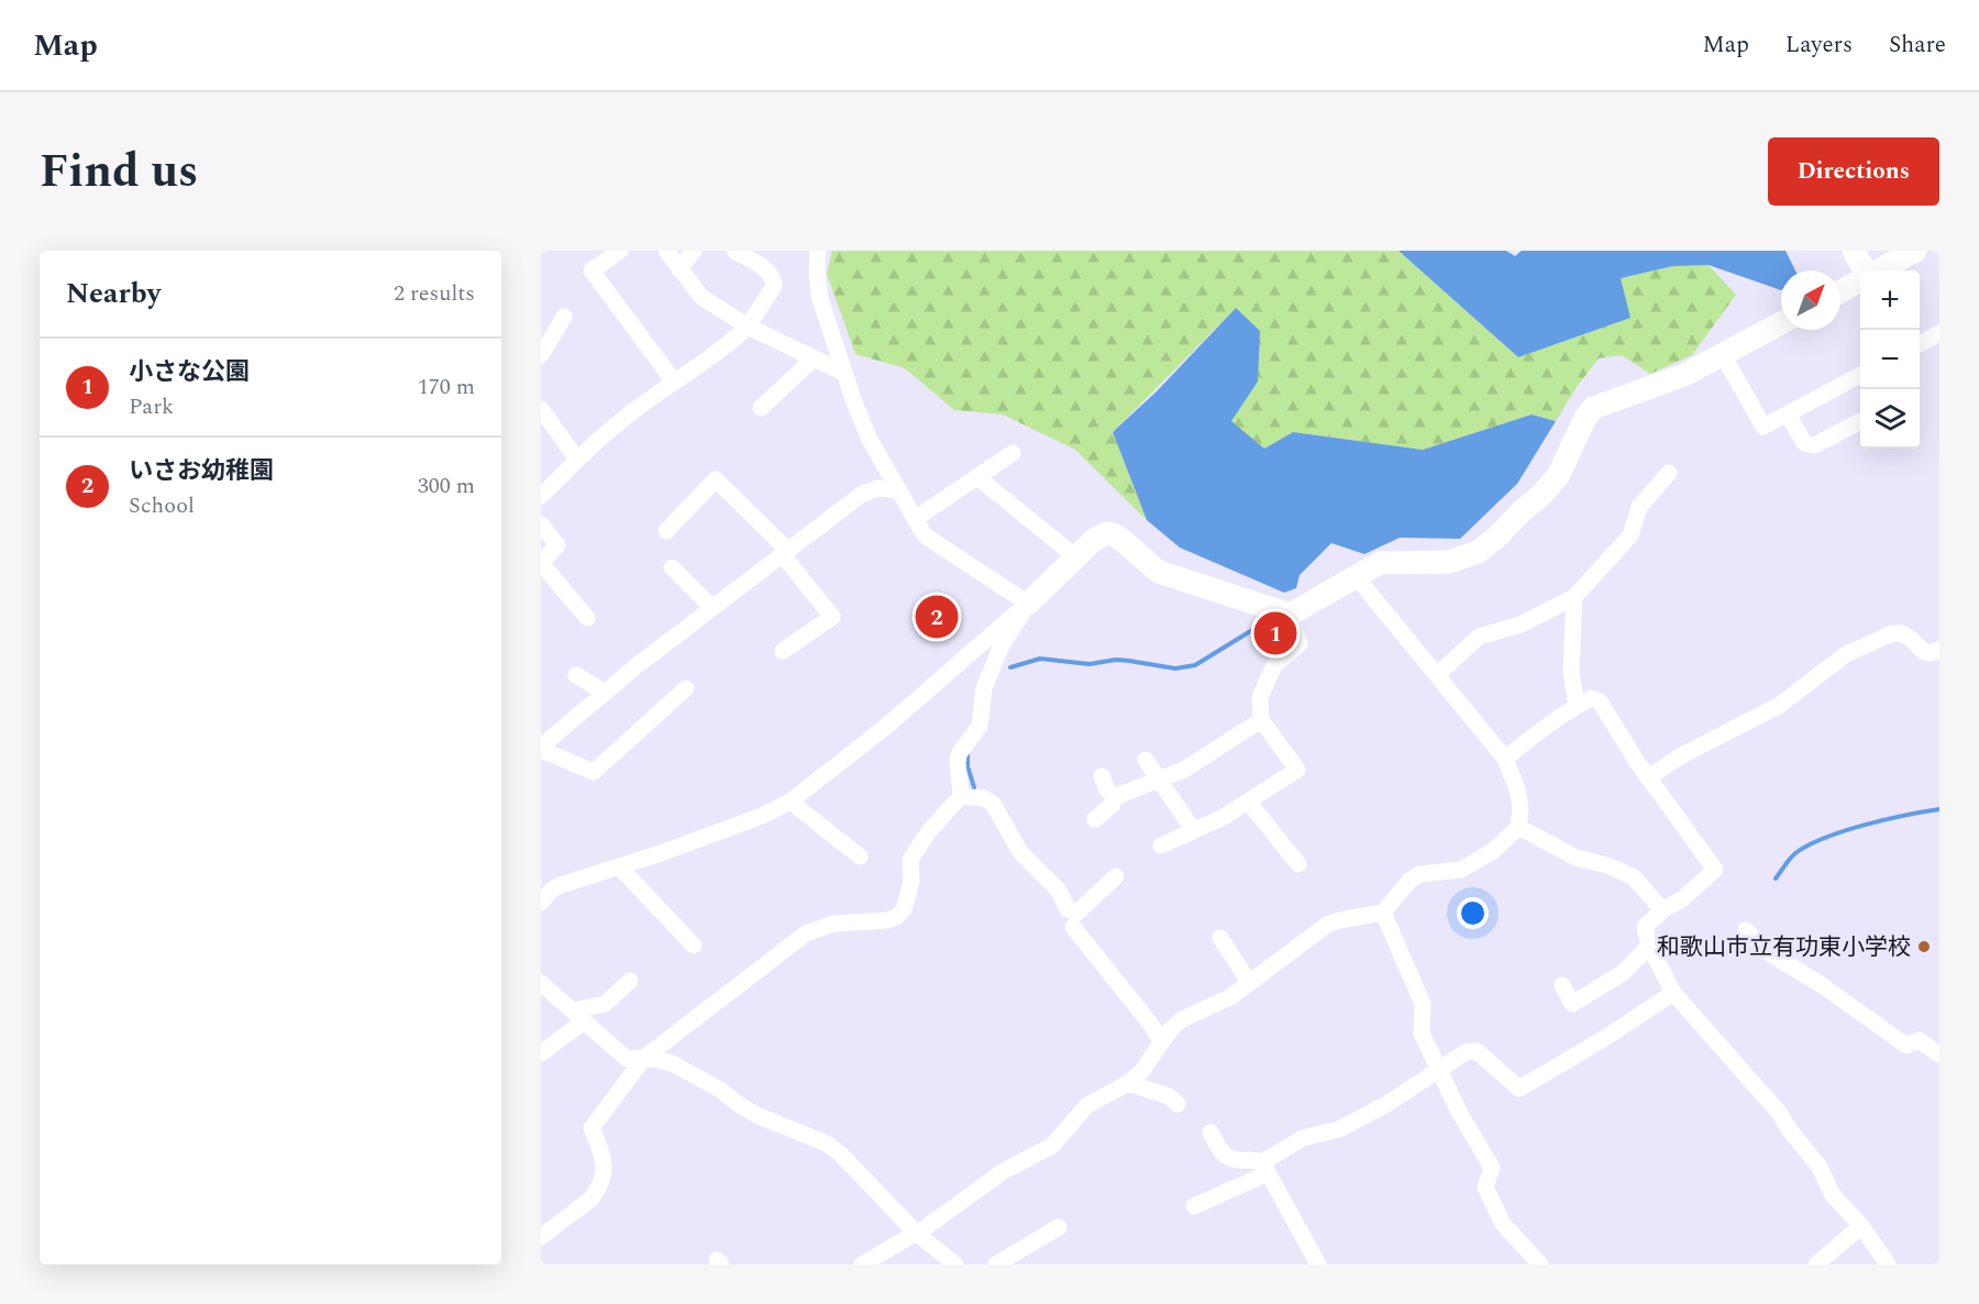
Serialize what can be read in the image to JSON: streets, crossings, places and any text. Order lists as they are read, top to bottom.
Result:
{
  "places": ["和歌山市立有功東小学校"],
  "north": "top right",
  "page": {
    "header": "Map",
    "nav": ["Map", "Layers", "Share"],
    "title": "Find us",
    "buttons": "Directions",
    "heading": ["Nearby", "2 results"],
    "map_buttons": ["+", "−"],
    "list": [
      {
        "mark": "1",
        "name": "小さな公園",
        "note": "Park",
        "value": "170 m"
      },
      {
        "mark": "2",
        "name": "いさお幼稚園",
        "note": "School",
        "value": "300 m"
      }
    ],
    "pins": ["2", "1"]
  }
}
